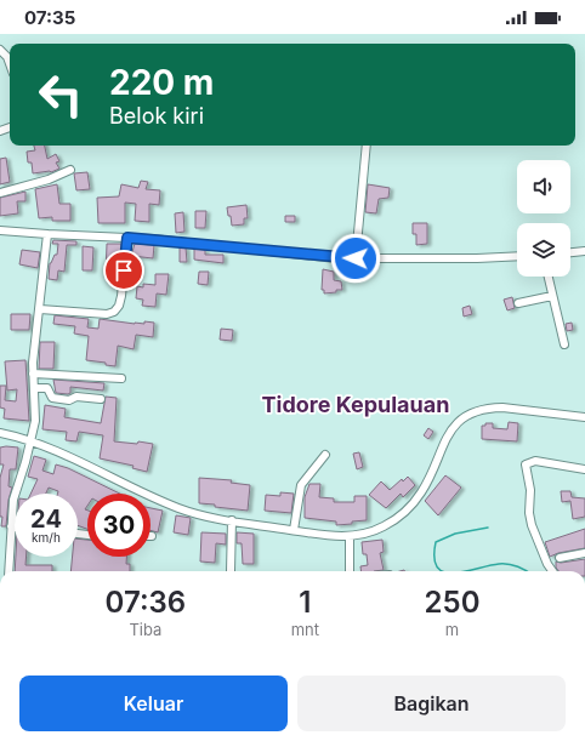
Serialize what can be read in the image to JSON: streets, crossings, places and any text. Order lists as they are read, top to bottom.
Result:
{
  "districts": ["Tidore Kepulauan"],
  "page": {
    "status": "07:35",
    "turn": ["220 m", "Belok kiri"],
    "speed": "24 km/h",
    "limit": "30",
    "eta": [
      "07:36",
      "Tiba",
      "1",
      "mnt",
      "250",
      "m"
    ],
    "buttons": ["Keluar", "Bagikan"]
  }
}
